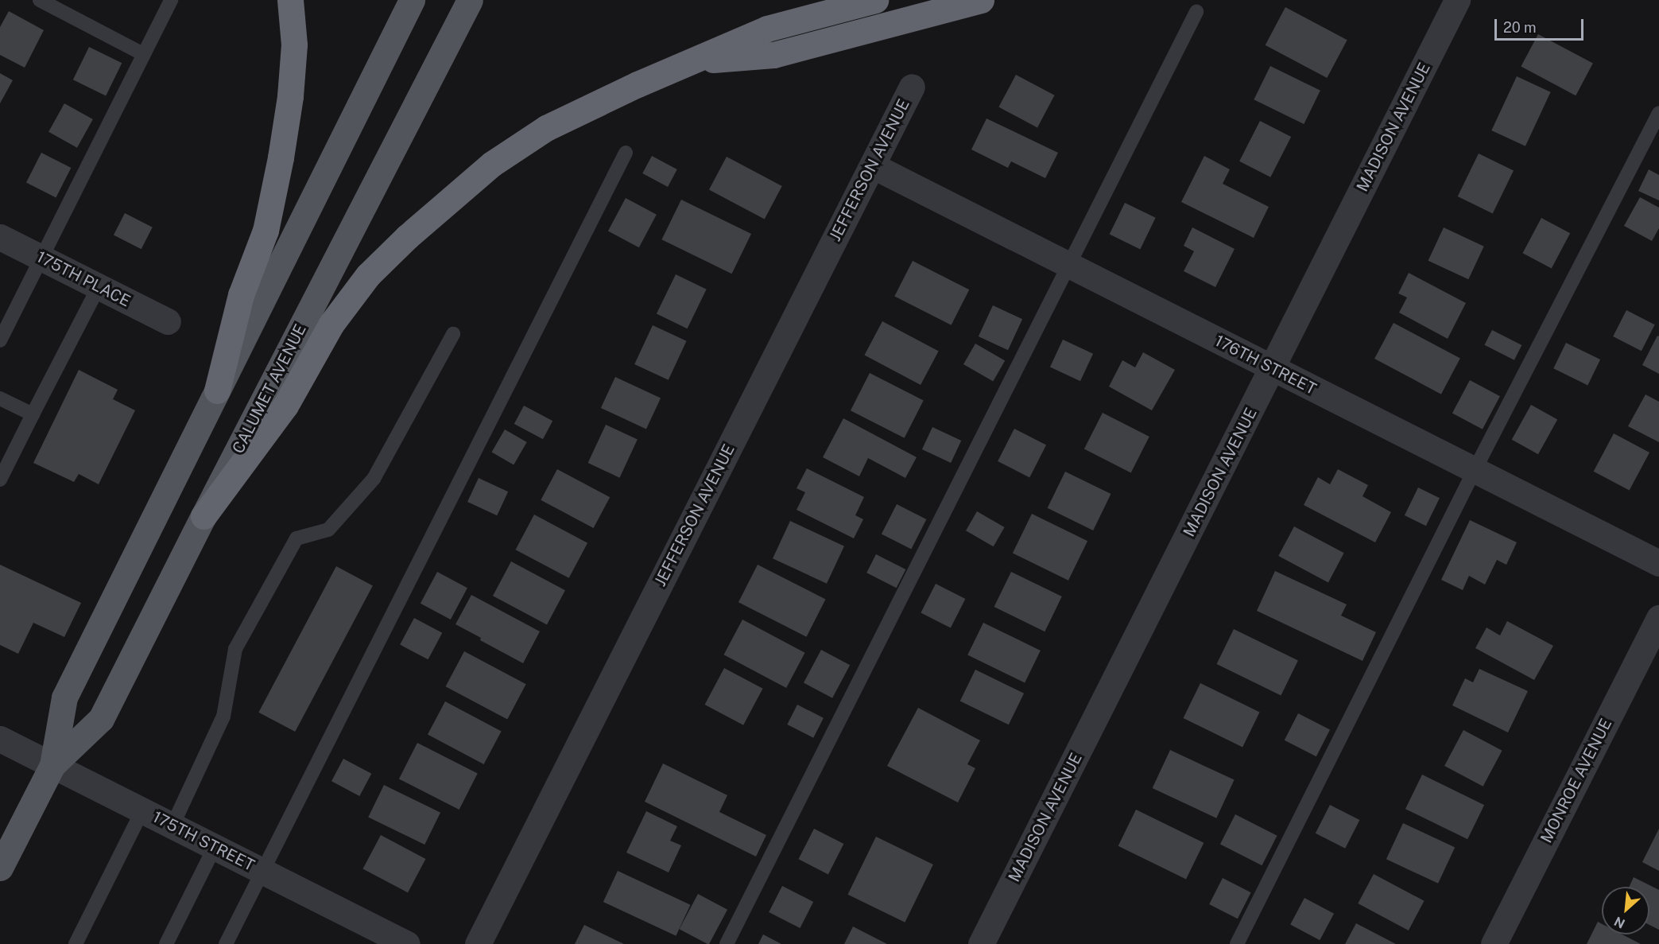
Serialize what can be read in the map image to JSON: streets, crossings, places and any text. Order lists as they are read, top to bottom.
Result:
{
  "streets": {
    "main road": ["CALUMET AVENUE"],
    "street": [
      "MADISON AVENUE",
      "JEFFERSON AVENUE",
      "175TH PLACE",
      "176TH STREET",
      "MONROE AVENUE",
      "175TH STREET"
    ]
  },
  "crossings": [
    ["MADISON AVENUE", "176TH STREET"],
    ["JEFFERSON AVENUE", "176TH STREET"],
    ["CALUMET AVENUE", "175TH STREET"]
  ],
  "scale_bar": "20 m",
  "north": "bottom left"
}
